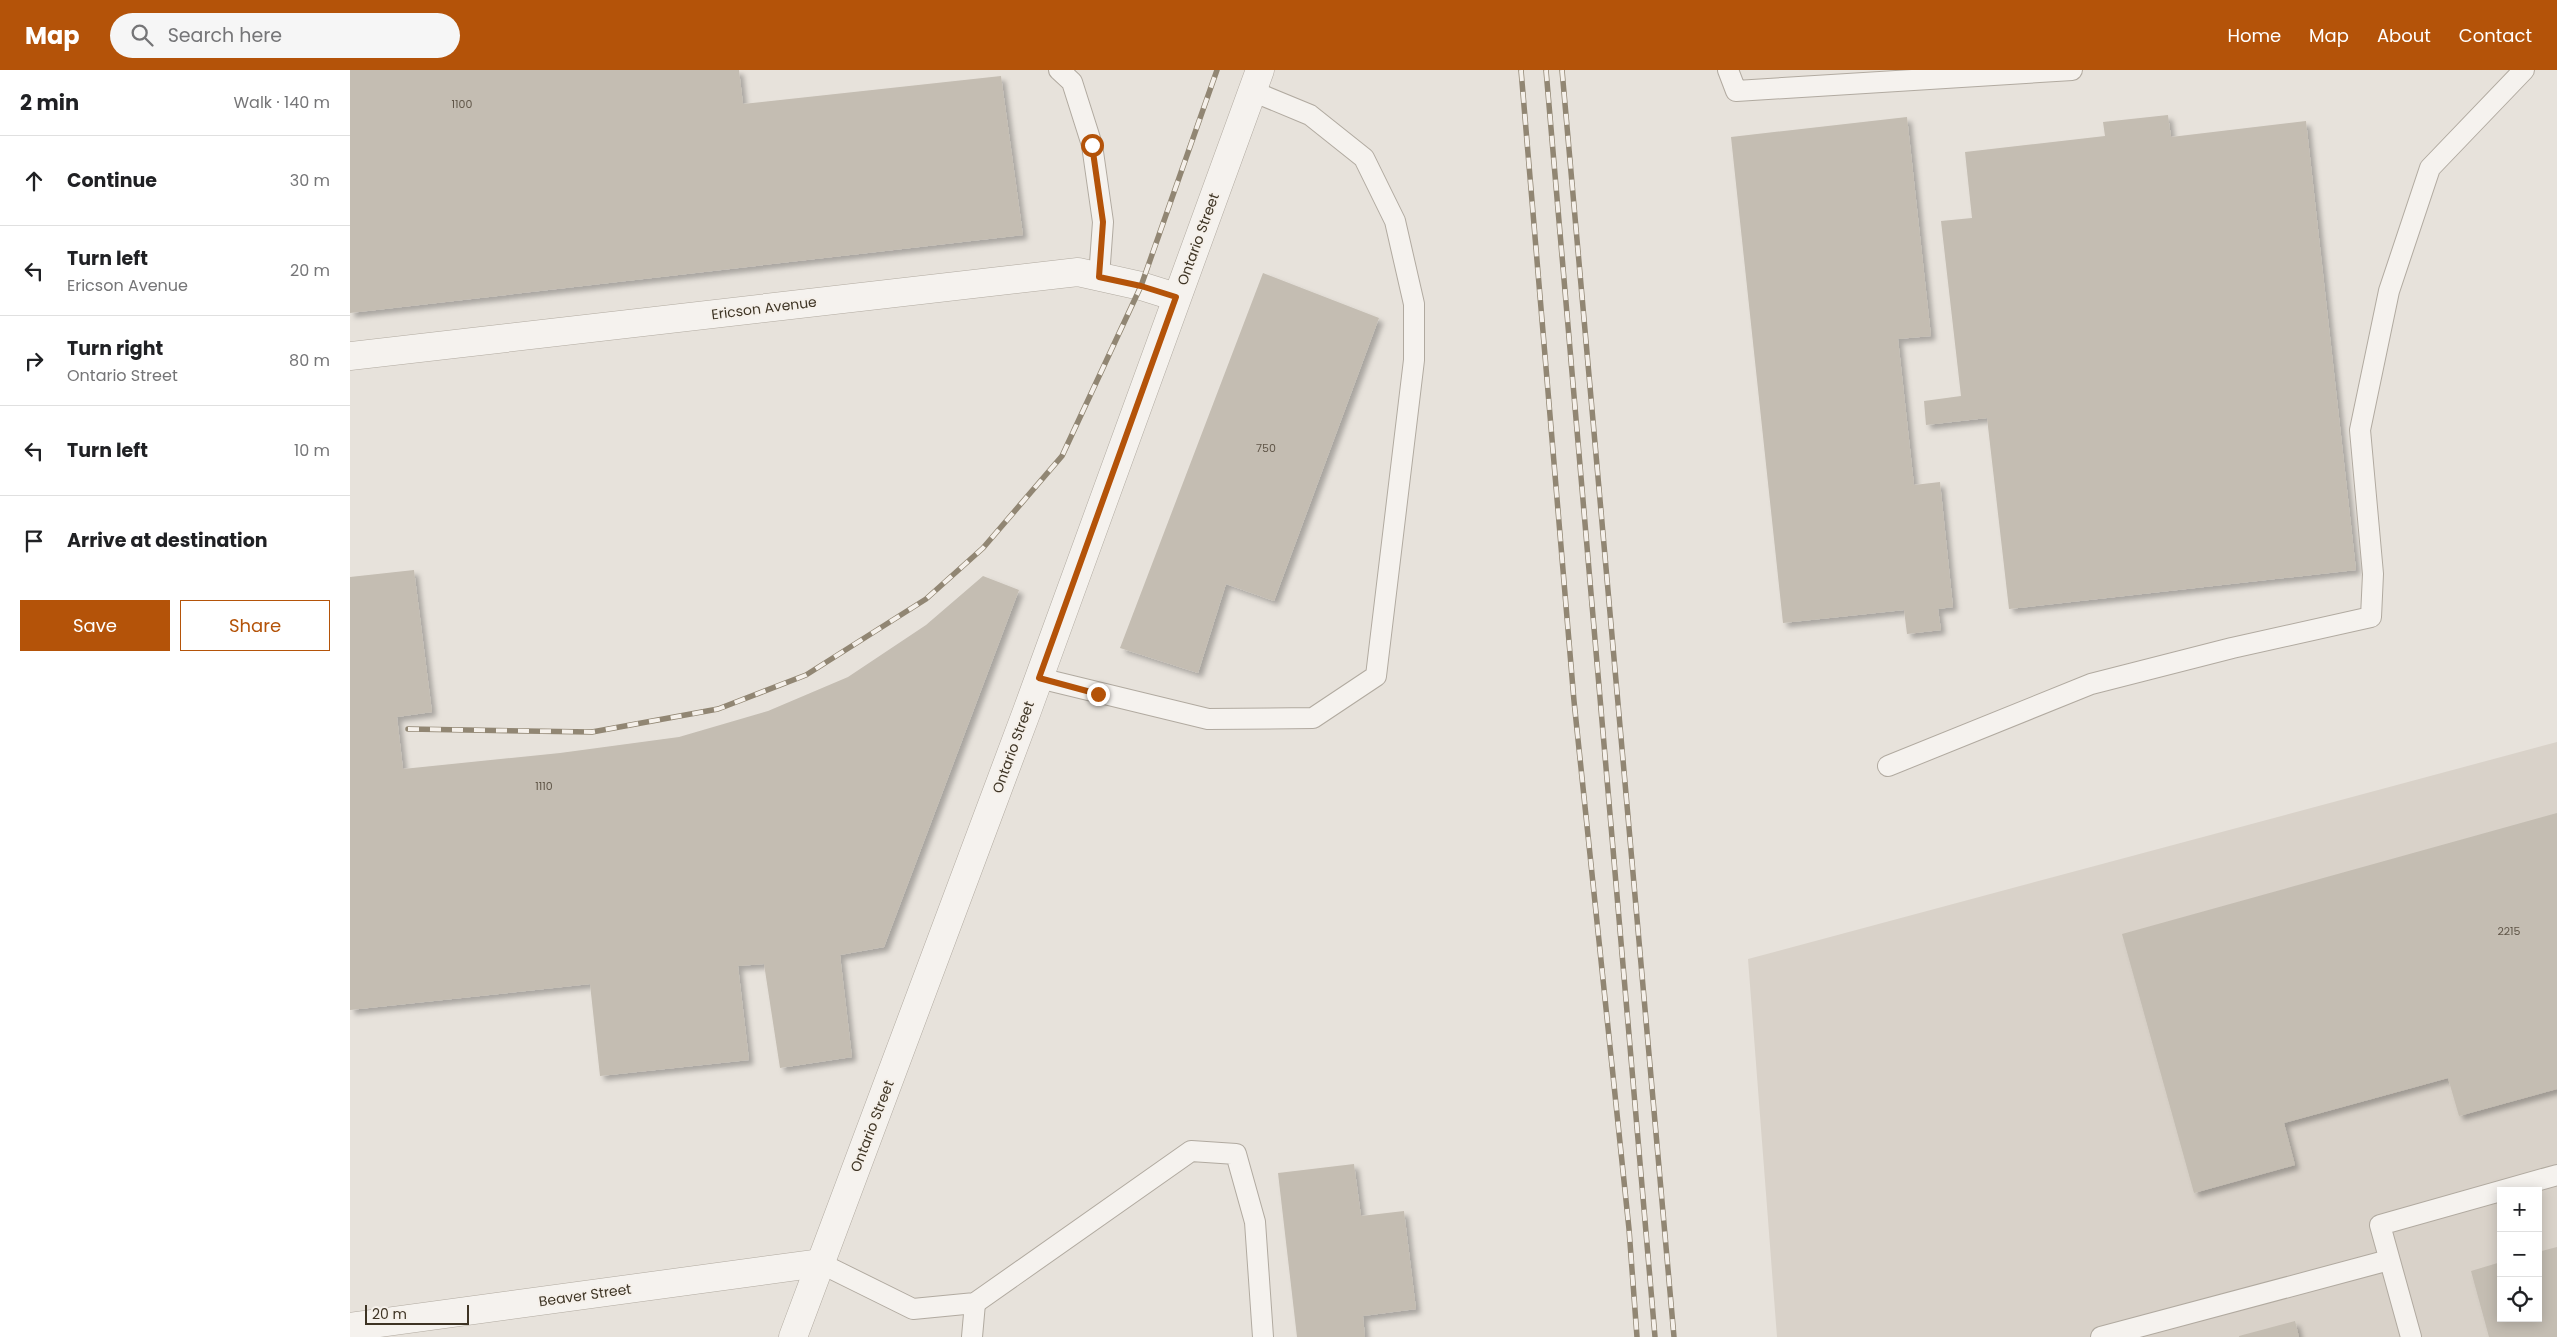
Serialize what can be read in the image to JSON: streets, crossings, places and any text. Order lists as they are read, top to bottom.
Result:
{
  "streets": {
    "street": ["Ontario Street", "Ericson Avenue", "Beaver Street"]
  },
  "crossings": [
    ["Ontario Street", "Ericson Avenue"],
    ["Ontario Street", "Beaver Street"]
  ],
  "house_numbers": [
    "1100",
    "750",
    "1110",
    "2215"
  ],
  "scale_bar": "20 m",
  "page": {
    "header": "Map",
    "search": "Search here",
    "nav": [
      "Home",
      "Map",
      "About",
      "Contact"
    ],
    "heading": ["2 min", "Walk · 140 m"],
    "list": [
      ["Continue", "30 m"],
      ["Turn left", "Ericson Avenue", "20 m"],
      ["Turn right", "Ontario Street", "80 m"],
      ["Turn left", "10 m"],
      "Arrive at destination"
    ],
    "buttons": ["Save", "Share"],
    "map_buttons": ["+", "−"],
    "scale": "20 m"
  }
}
